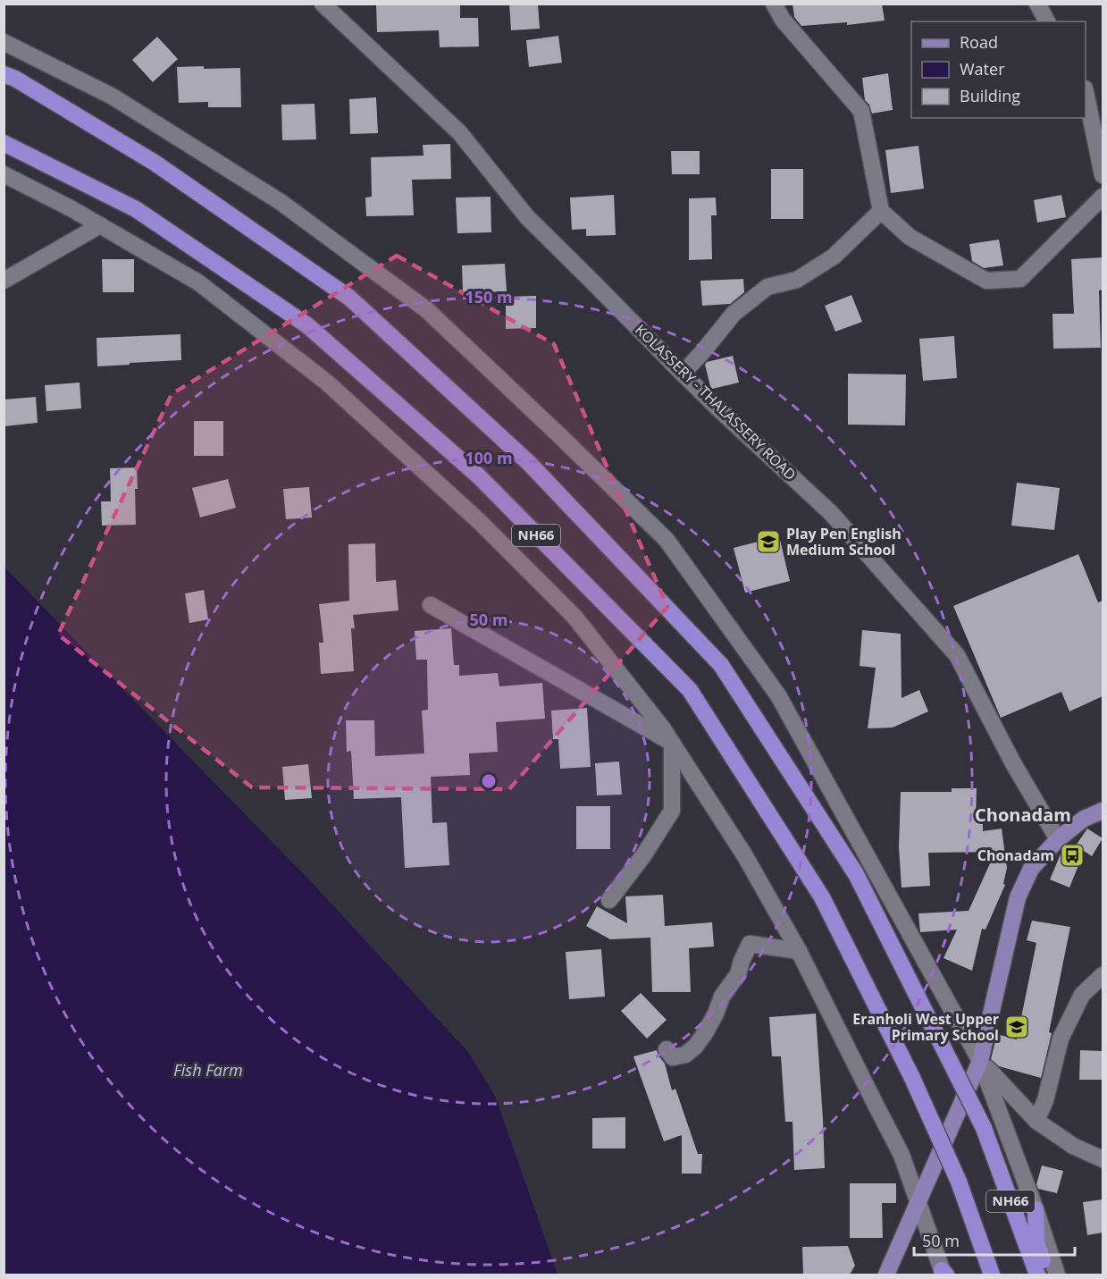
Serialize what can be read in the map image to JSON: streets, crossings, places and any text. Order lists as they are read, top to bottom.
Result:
{
  "streets": {
    "highway": ["NH66"],
    "street": ["KOLASSERY - THALASSERY ROAD"]
  },
  "districts": ["Chonadam"],
  "water": ["Fish Farm"],
  "places": {
    "school or university": ["Play Pen English Medium School", "Eranholi West Upper Primary School"],
    "bus stop": ["Chonadam"]
  },
  "legend": ["Road", "Water", "Building"],
  "scale_bar": "50 m",
  "rings": ["150 m", "100 m", "50 m"]
}
